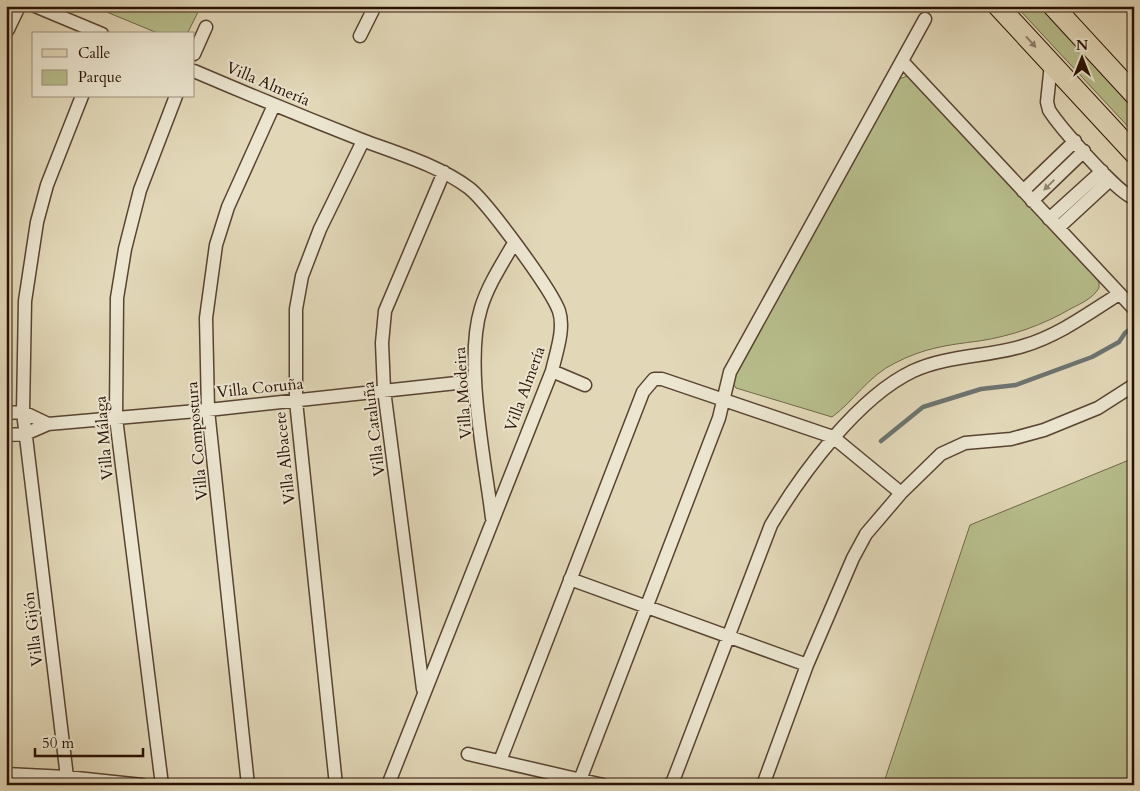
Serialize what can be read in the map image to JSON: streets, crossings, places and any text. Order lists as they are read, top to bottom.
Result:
{
  "streets": {
    "street": [
      "Villa Almería",
      "Villa Coruña",
      "Villa Modeira",
      "Villa Cataluña",
      "Villa Málaga",
      "Villa Compostura",
      "Villa Albacete",
      "Villa Gijón"
    ]
  },
  "crossings": [
    ["Villa Almería", "Villa Modeira"],
    ["Villa Almería", "Villa Cataluña"],
    ["Villa Almería", "Villa Compostura"],
    ["Villa Almería", "Villa Albacete"],
    ["Villa Coruña", "Villa Modeira"],
    ["Villa Coruña", "Villa Cataluña"],
    ["Villa Coruña", "Villa Málaga"],
    ["Villa Coruña", "Villa Compostura"],
    ["Villa Coruña", "Villa Albacete"],
    ["Villa Coruña", "Villa Gijón"]
  ],
  "legend": ["Calle", "Parque"],
  "scale_bar": "50 m",
  "north": "top"
}
